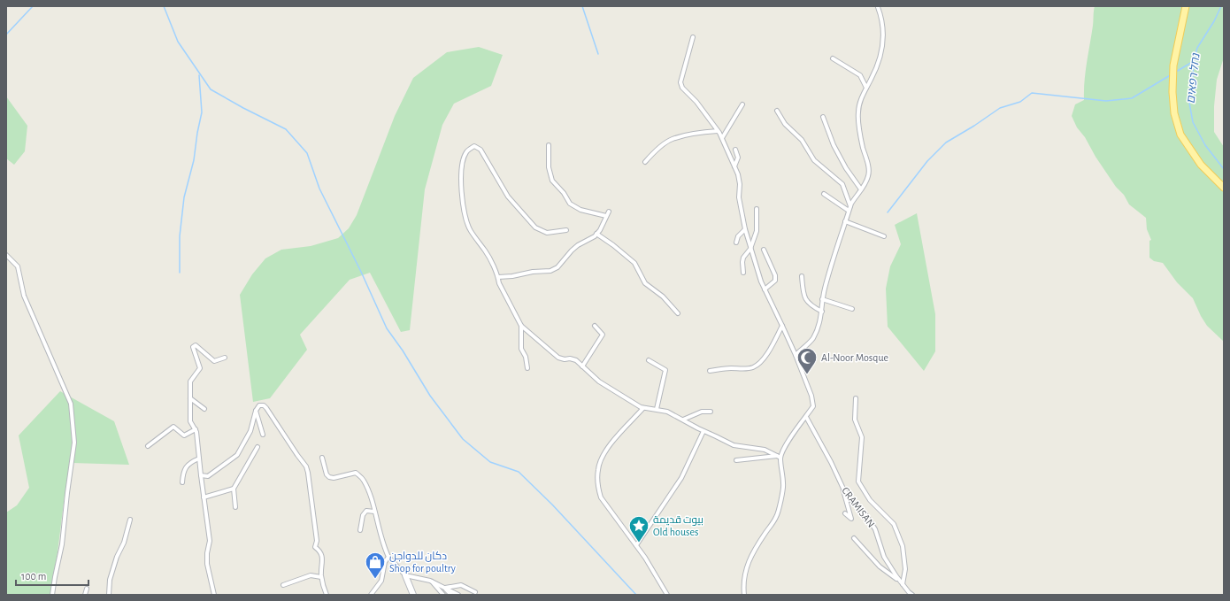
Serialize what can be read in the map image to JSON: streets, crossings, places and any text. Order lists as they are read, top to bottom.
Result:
{
  "streets": {
    "street": ["CRAMISAN"]
  },
  "water": ["נחל רפאים"],
  "places": {
    "mosque": ["Al-Noor Mosque"],
    "place": ["بيوت قديمة Old houses"],
    "shop": ["دكان للدواجن Shop for poultry"]
  },
  "scale_bar": "100 m"
}
